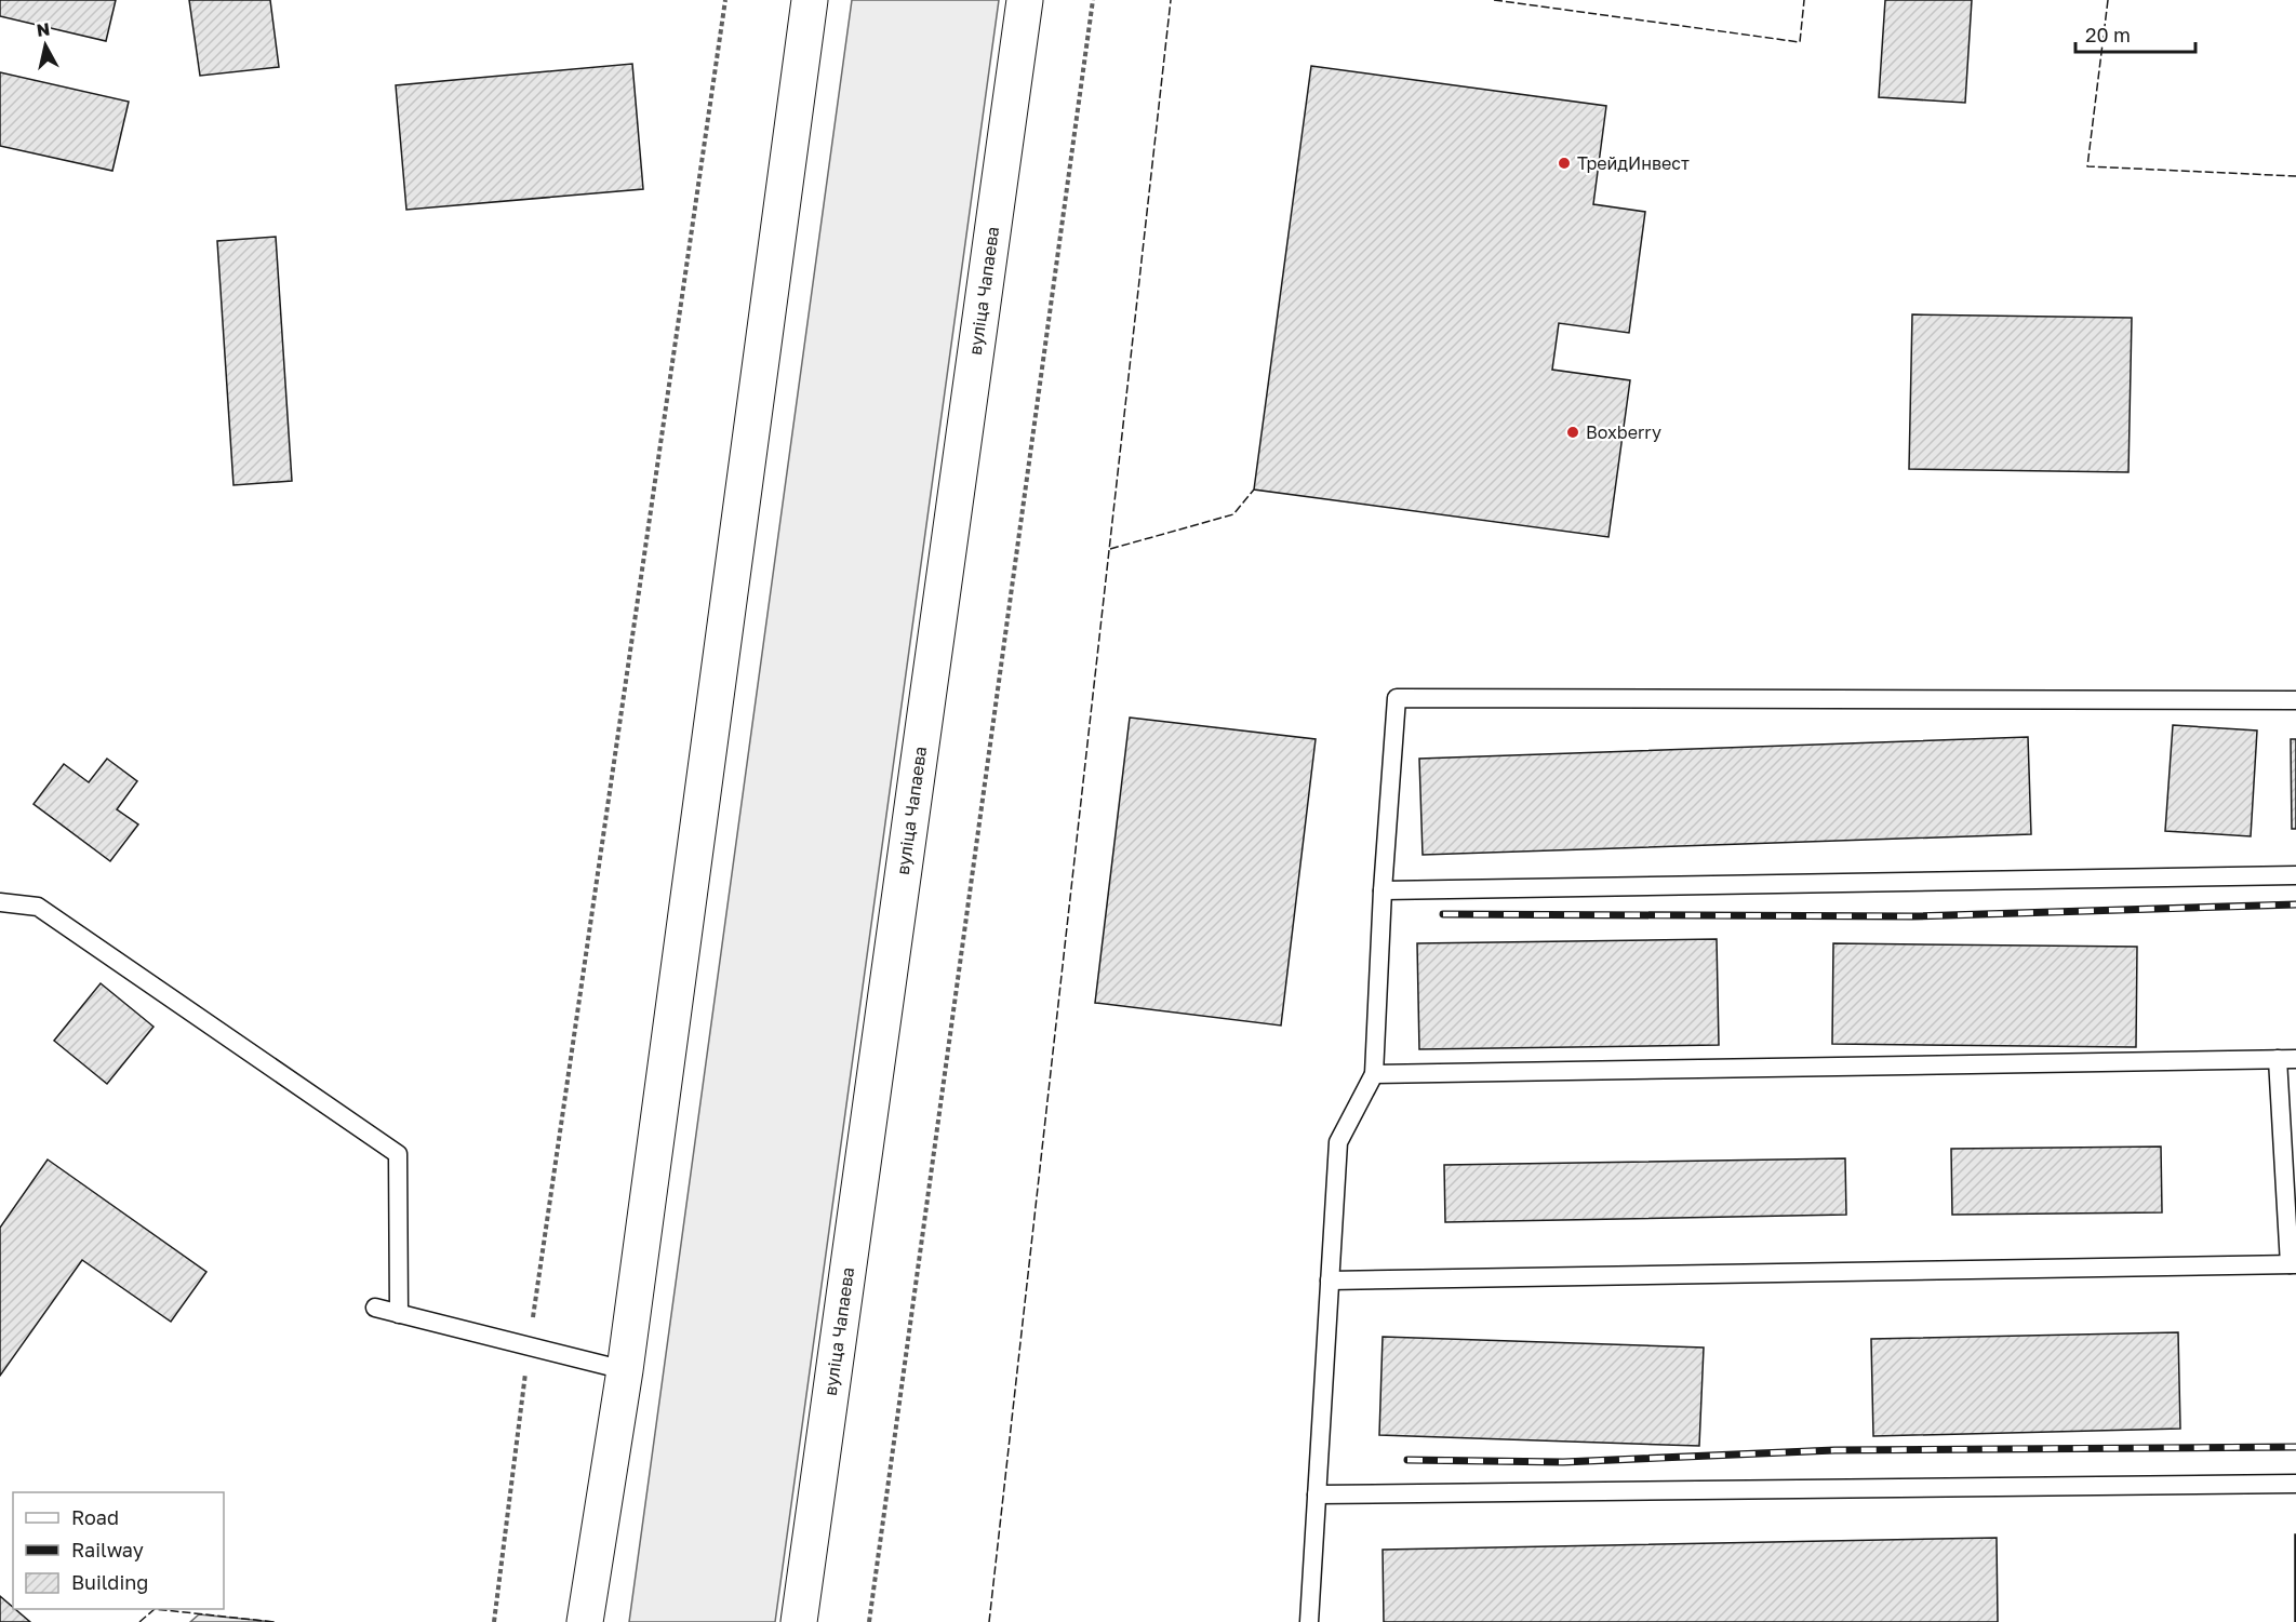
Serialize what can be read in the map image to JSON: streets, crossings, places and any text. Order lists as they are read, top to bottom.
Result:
{
  "streets": {
    "main road": ["вуліца Чапаева"]
  },
  "places": ["ТрейдИнвест", "Boxberry"],
  "legend": ["Road", "Railway", "Building"],
  "scale_bar": "20 m",
  "north": "top"
}
